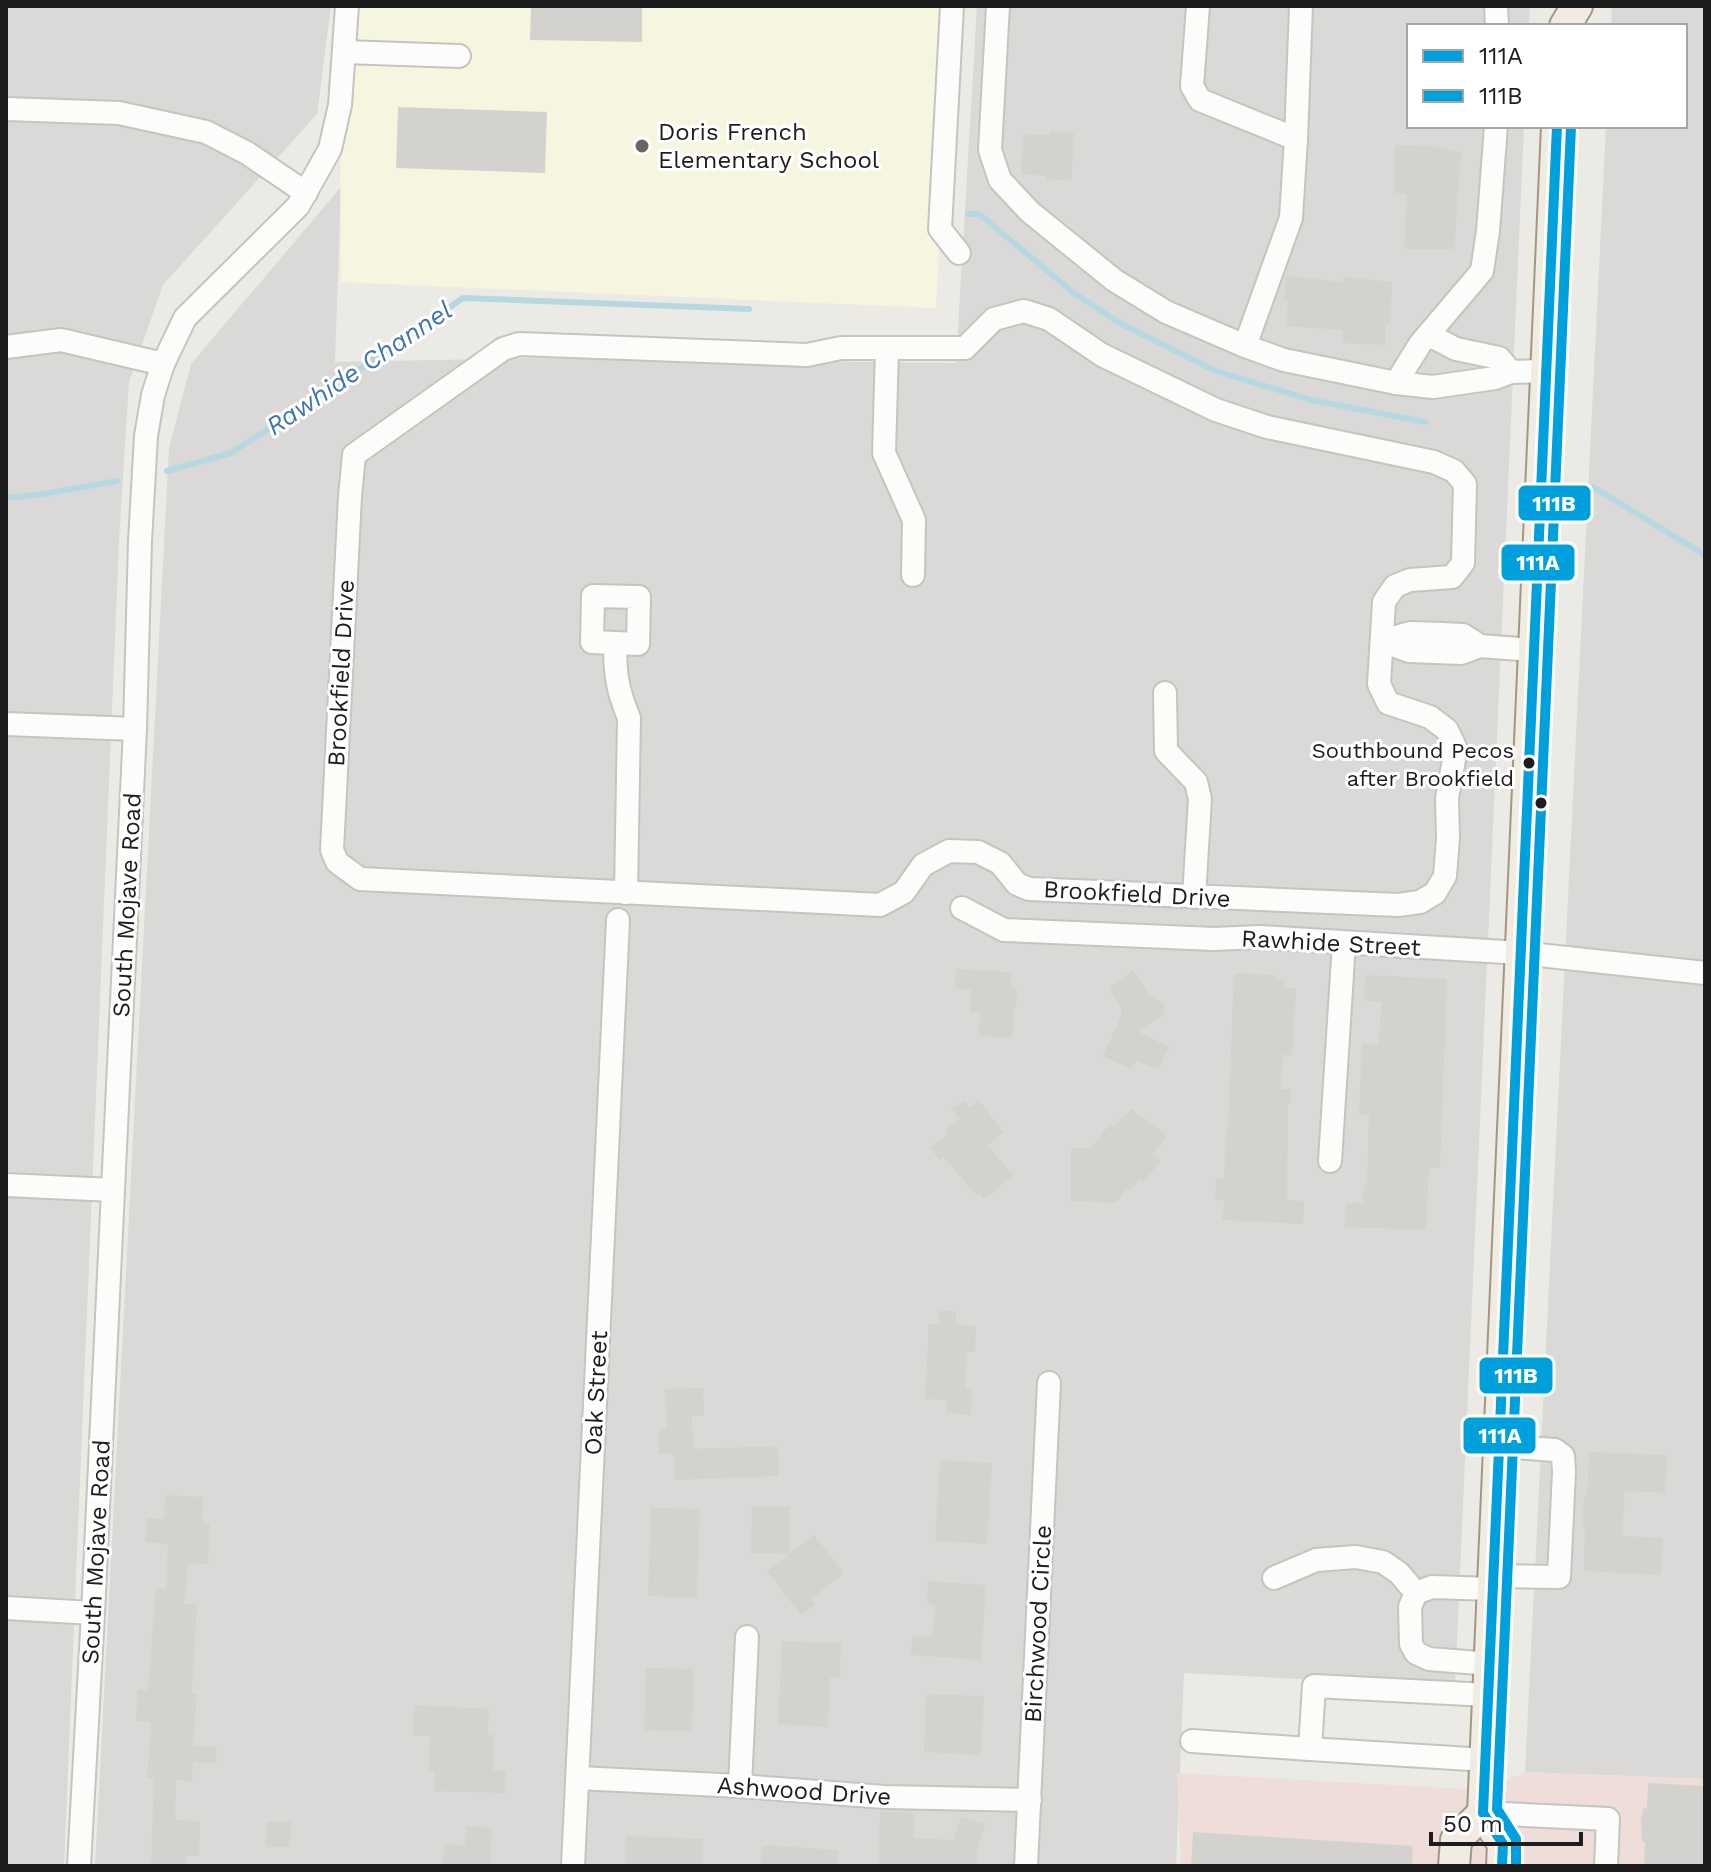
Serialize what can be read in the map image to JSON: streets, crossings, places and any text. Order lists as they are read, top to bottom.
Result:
{
  "streets": {
    "street": [
      "Brookfield Drive",
      "South Mojave Road",
      "Rawhide Street",
      "Oak Street",
      "Birchwood Circle",
      "Ashwood Drive"
    ]
  },
  "crossings": [
    ["Oak Street", "Ashwood Drive"],
    ["Birchwood Circle", "Ashwood Drive"]
  ],
  "water": ["Rawhide Channel"],
  "places": ["Doris French Elementary School", "Southbound Pecos after Brookfield"],
  "lines": ["transit line 111A", "transit line 111B"],
  "legend": ["111A", "111B"],
  "scale_bar": "50 m"
}
